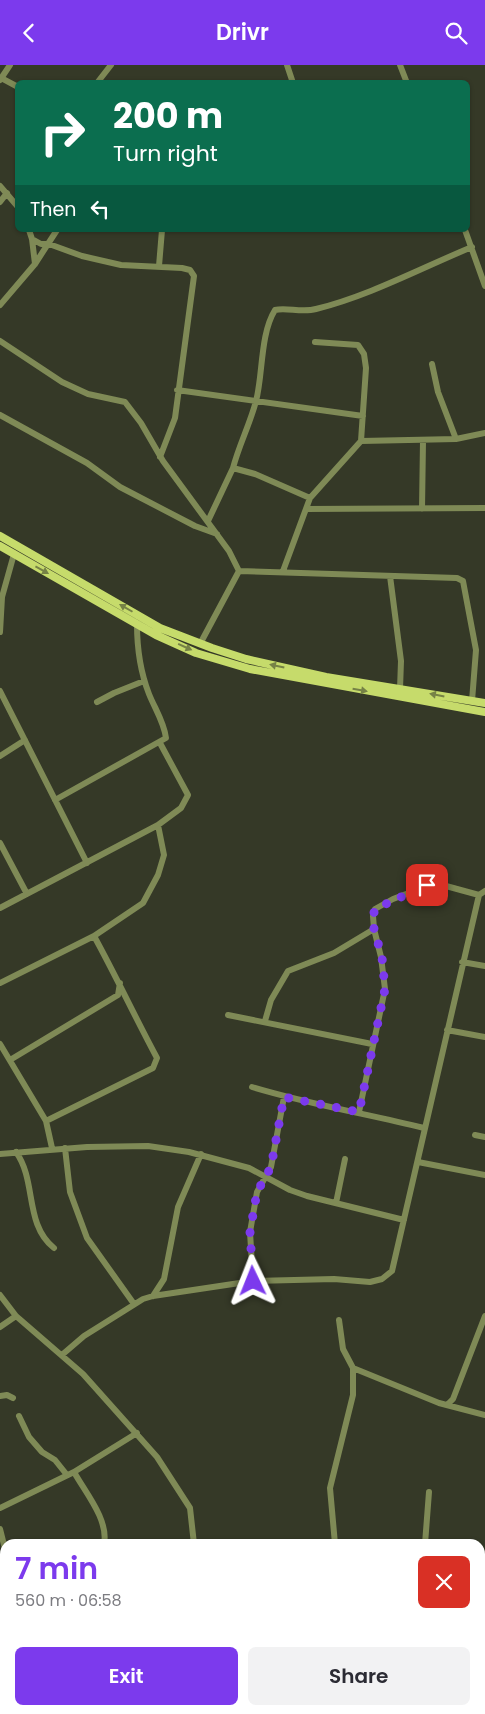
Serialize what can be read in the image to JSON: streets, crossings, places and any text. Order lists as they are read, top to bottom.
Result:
{
  "page": {
    "header": "Drivr",
    "turn": ["200 m", "Turn right"],
    "then": "Then",
    "heading": ["7 min", "560 m · 06:58"],
    "buttons": ["Exit", "Share"]
  }
}
